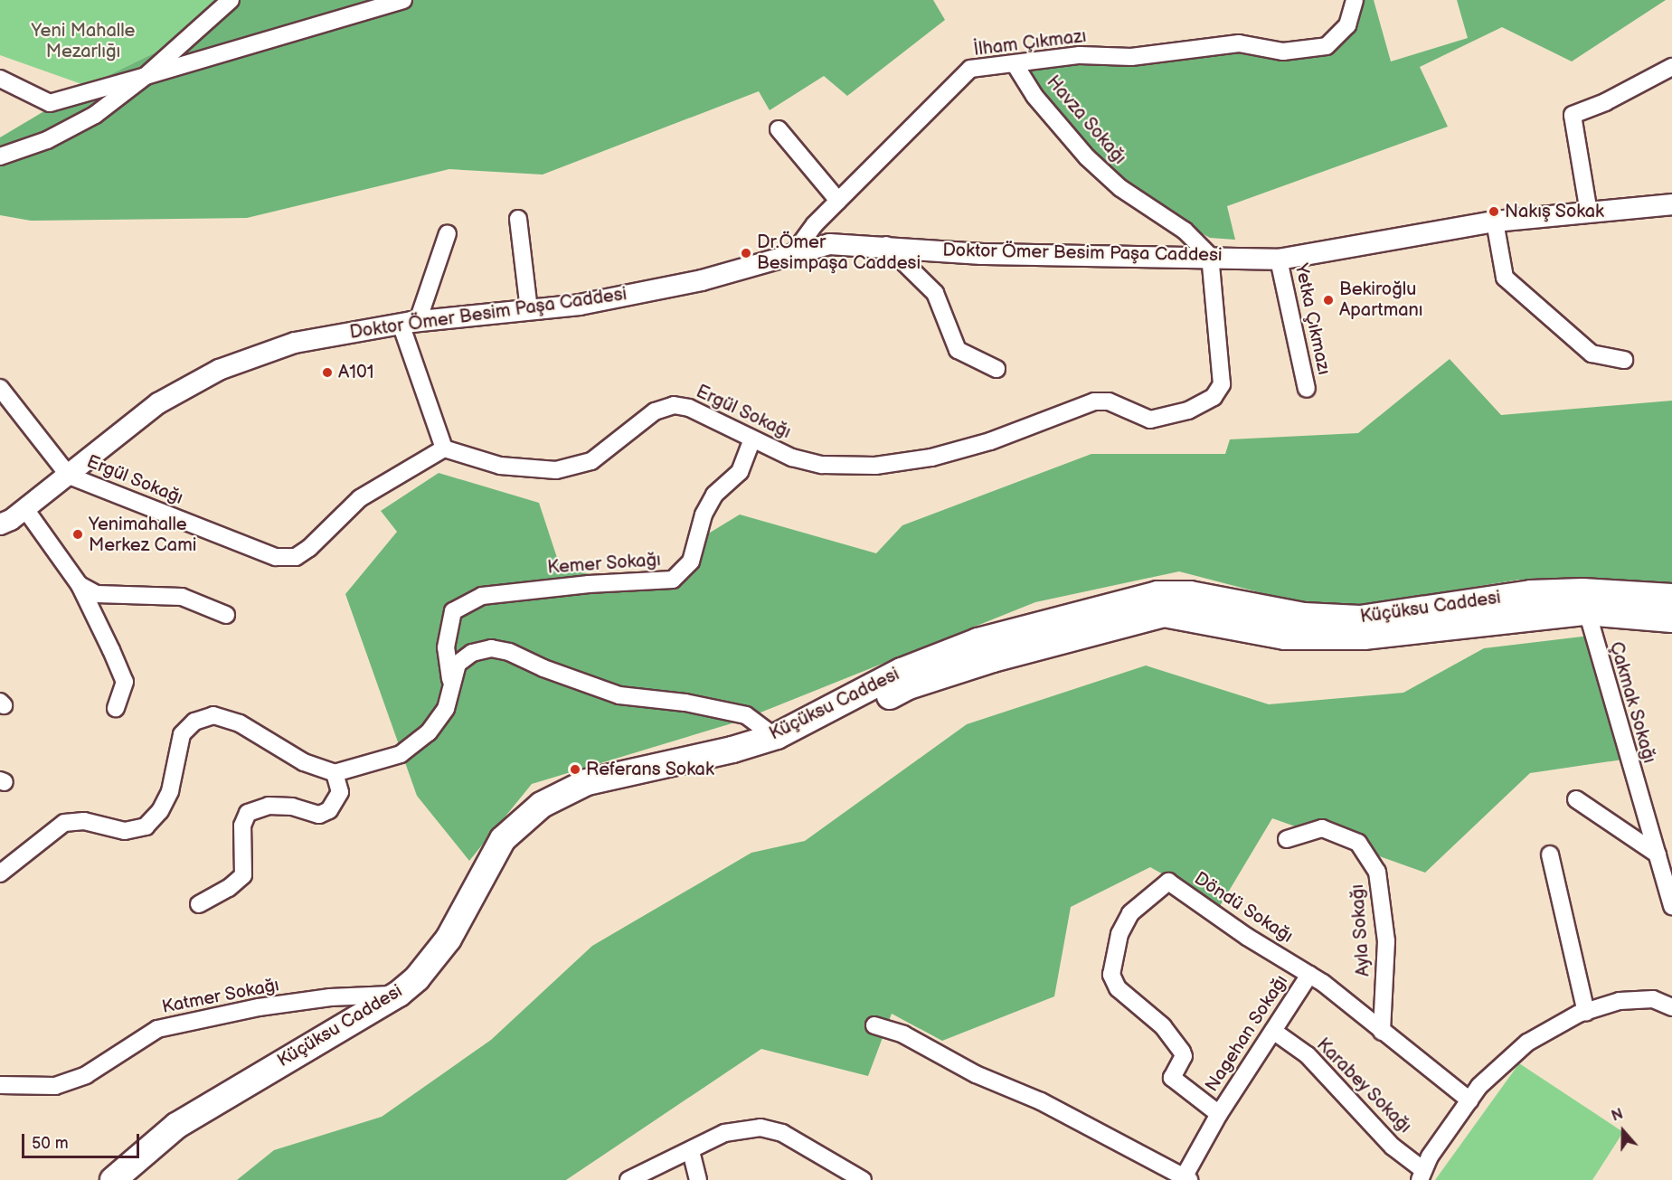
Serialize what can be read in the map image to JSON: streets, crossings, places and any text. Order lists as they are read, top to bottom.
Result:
{
  "streets": {
    "main road": ["Küçüksu Caddesi"],
    "street": [
      "İlham Çıkmazı",
      "Havza Sokağı",
      "Doktor Ömer Besim Paşa Caddesi",
      "Yetka Çıkmazı",
      "Ergül Sokağı",
      "Kemer Sokağı",
      "Çakmak Sokağı",
      "Döndü Sokağı",
      "Ayla Sokağı",
      "Katmer Sokağı",
      "Nagehan Sokağı",
      "Karabey Sokağı"
    ]
  },
  "crossings": [
    ["İlham Çıkmazı", "Havza Sokağı"],
    ["İlham Çıkmazı", "Doktor Ömer Besim Paşa Caddesi"],
    ["Havza Sokağı", "Doktor Ömer Besim Paşa Caddesi"],
    ["Havza Sokağı", "Ergül Sokağı"],
    ["Doktor Ömer Besim Paşa Caddesi", "Yetka Çıkmazı"],
    ["Doktor Ömer Besim Paşa Caddesi", "Ergül Sokağı"],
    ["Ergül Sokağı", "Kemer Sokağı"],
    ["Küçüksu Caddesi", "Çakmak Sokağı"],
    ["Küçüksu Caddesi", "Katmer Sokağı"],
    ["Döndü Sokağı", "Ayla Sokağı"],
    ["Döndü Sokağı", "Nagehan Sokağı"],
    ["Nagehan Sokağı", "Karabey Sokağı"]
  ],
  "parks": ["Yeni Mahalle Mezarlıḡı"],
  "places": [
    "Nakış Sokak",
    "Dr.Ömer Besimpaşa Caddesi",
    "Bekiroğlu Apartmanı",
    "A101",
    "Yenimahalle Merkez Cami",
    "Referans Sokak"
  ],
  "scale_bar": "50 m",
  "north": "top"
}
